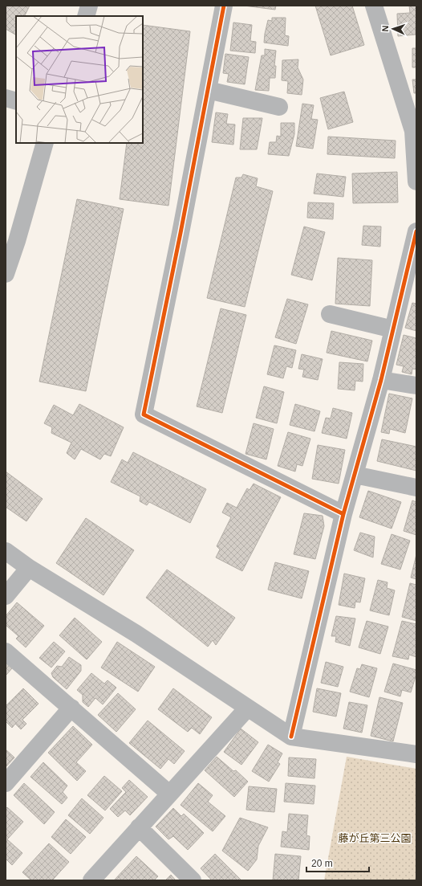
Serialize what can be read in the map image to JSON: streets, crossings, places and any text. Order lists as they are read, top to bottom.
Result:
{
  "parks": ["藤が丘第三公園"],
  "scale_bar": "20 m",
  "north": "left"
}
